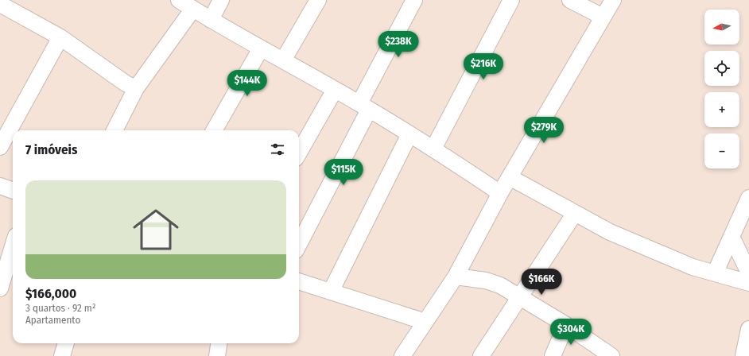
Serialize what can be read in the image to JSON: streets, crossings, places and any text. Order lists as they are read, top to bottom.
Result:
{
  "north": "left",
  "page": {
    "map_buttons": ["+", "−"],
    "price": [
      "$238K",
      "$216K",
      "$144K",
      "$279K",
      "$115K",
      "$166K",
      "$304K"
    ],
    "heading": "7 imóveis",
    "list": [
      {
        "name": "$166,000",
        "note": "3 quartos · 92 m² · Apartamento"
      }
    ]
  }
}
